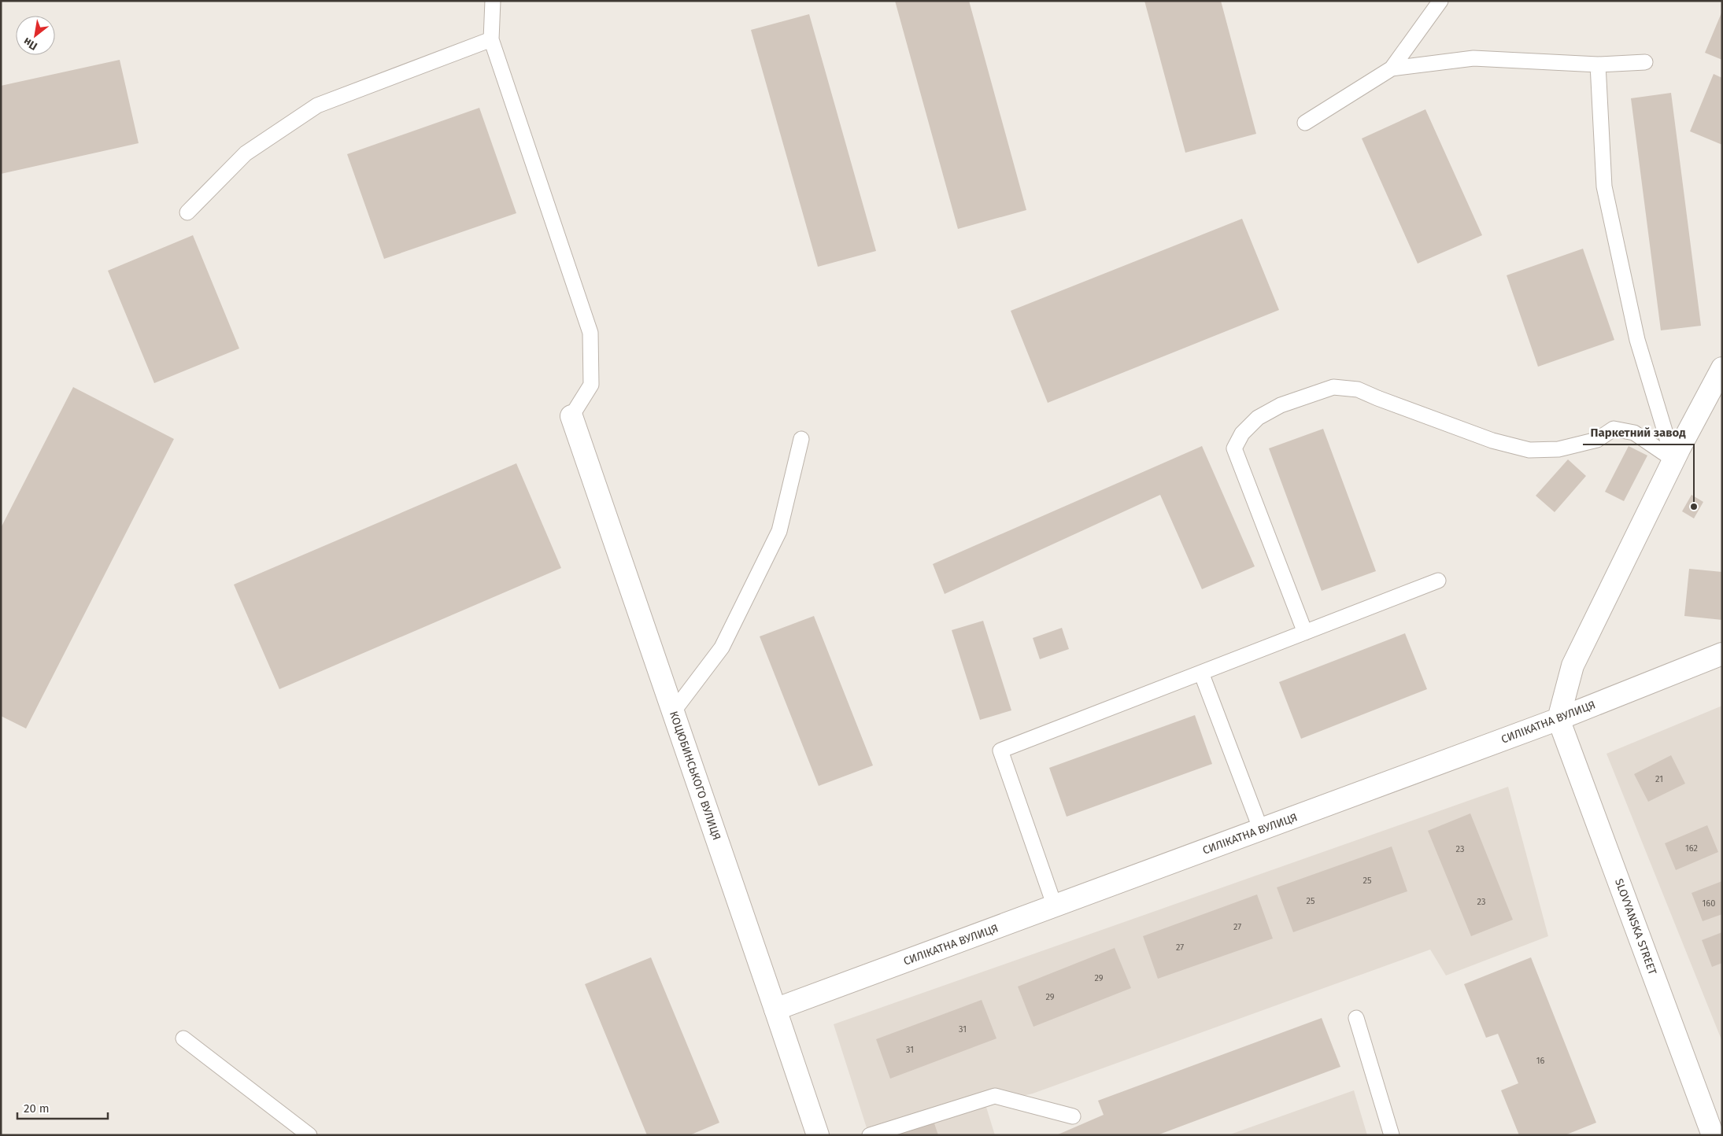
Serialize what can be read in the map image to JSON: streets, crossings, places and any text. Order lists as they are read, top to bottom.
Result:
{
  "streets": {
    "street": ["СИЛІКАТНА ВУЛИЦЯ", "КОЦЮБИНСЬКОГО ВУЛИЦЯ", "SLOVYANSKA STREET"]
  },
  "crossings": [
    ["СИЛІКАТНА ВУЛИЦЯ", "КОЦЮБИНСЬКОГО ВУЛИЦЯ"],
    ["СИЛІКАТНА ВУЛИЦЯ", "SLOVYANSKA STREET"]
  ],
  "places": ["Паркетний завод"],
  "house_numbers": [
    "21",
    "162",
    "23",
    "25",
    "25",
    "23",
    "160",
    "27",
    "27",
    "29",
    "29",
    "31",
    "31",
    "16"
  ],
  "scale_bar": "20 m",
  "north": "bottom left"
}
